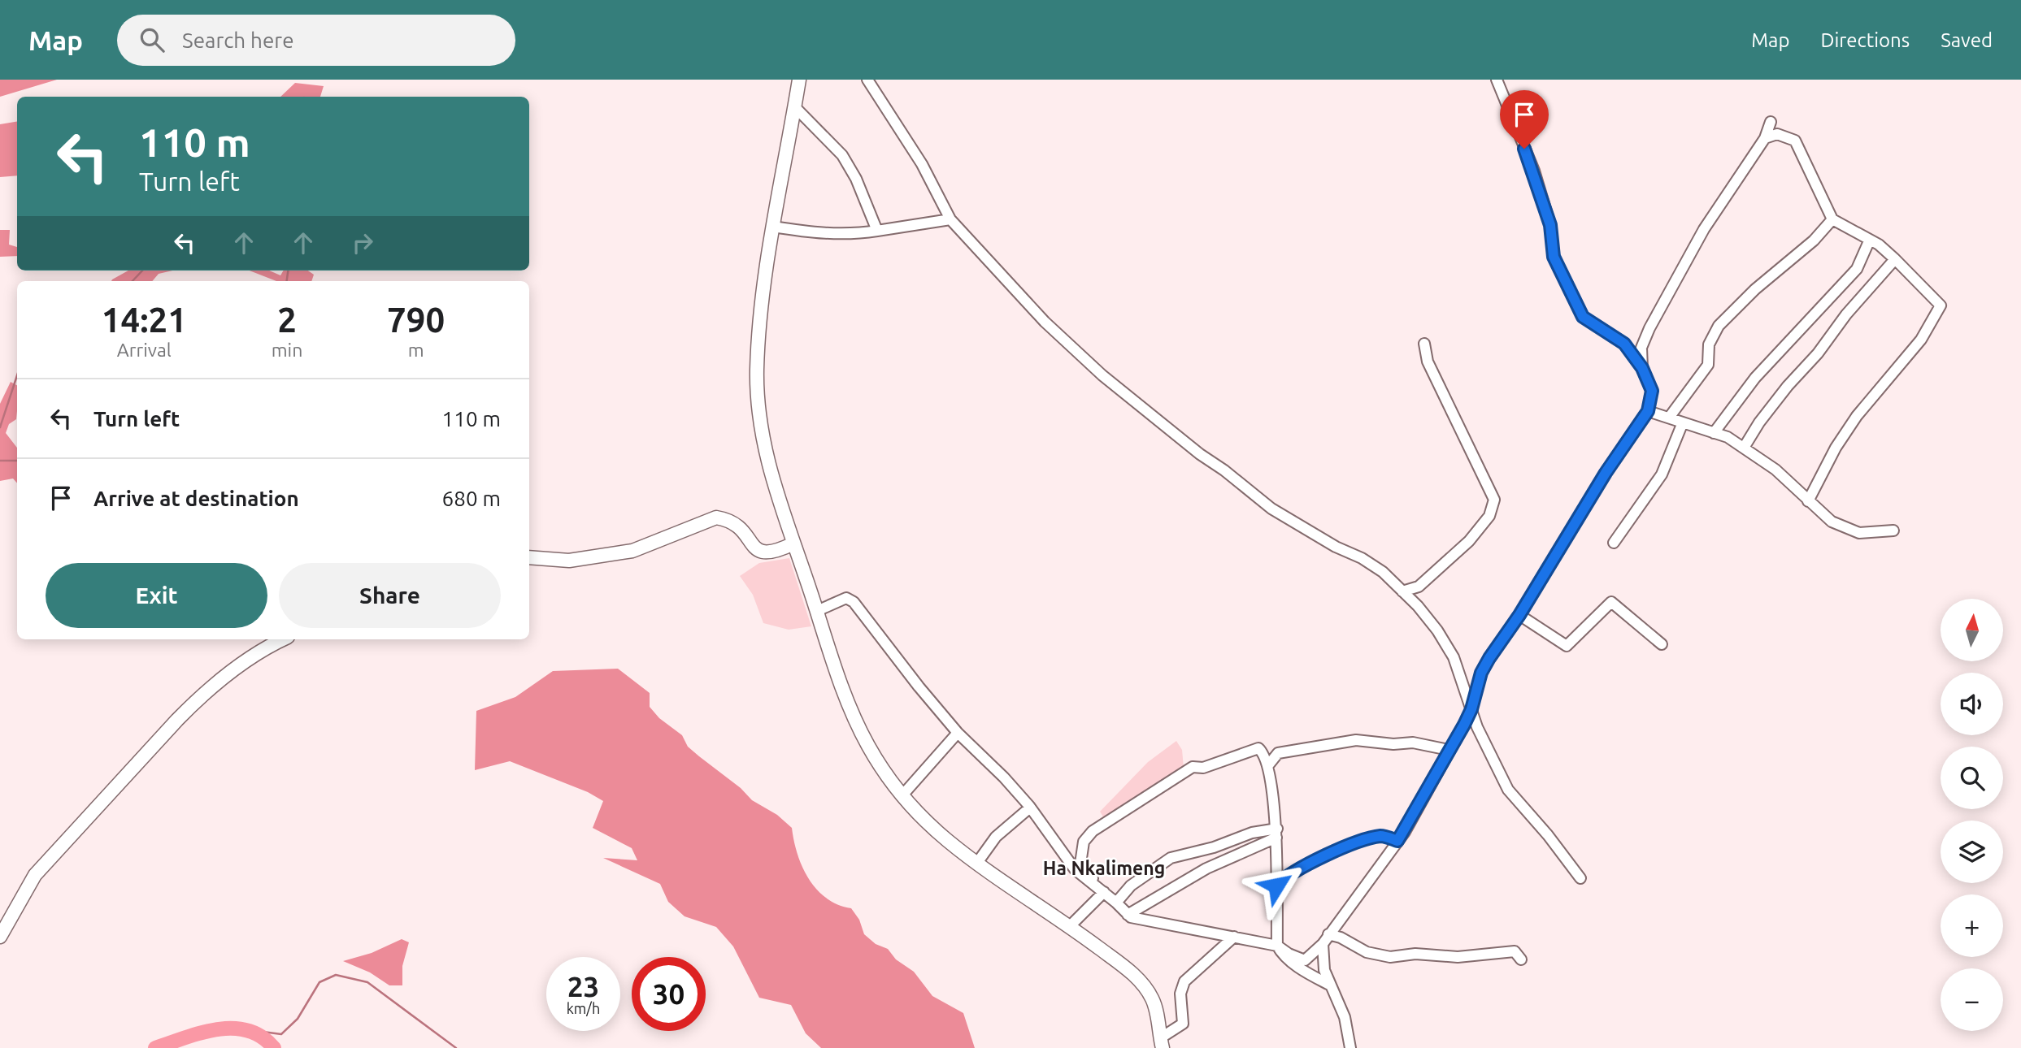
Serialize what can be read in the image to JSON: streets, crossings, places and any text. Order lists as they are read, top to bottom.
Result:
{
  "districts": ["Ha Nkalimeng"],
  "north": "top",
  "page": {
    "header": "Map",
    "search": "Search here",
    "nav": ["Map", "Directions", "Saved"],
    "turn": ["110 m", "Turn left"],
    "eta": [
      "14:21",
      "Arrival",
      "2",
      "min",
      "790",
      "m"
    ],
    "list": [
      {
        "name": "Turn left",
        "value": "110 m"
      },
      {
        "name": "Arrive at destination",
        "value": "680 m"
      }
    ],
    "buttons": ["Exit", "Share"],
    "map_buttons": ["+", "−"],
    "speed": "23 km/h",
    "limit": "30"
  }
}
